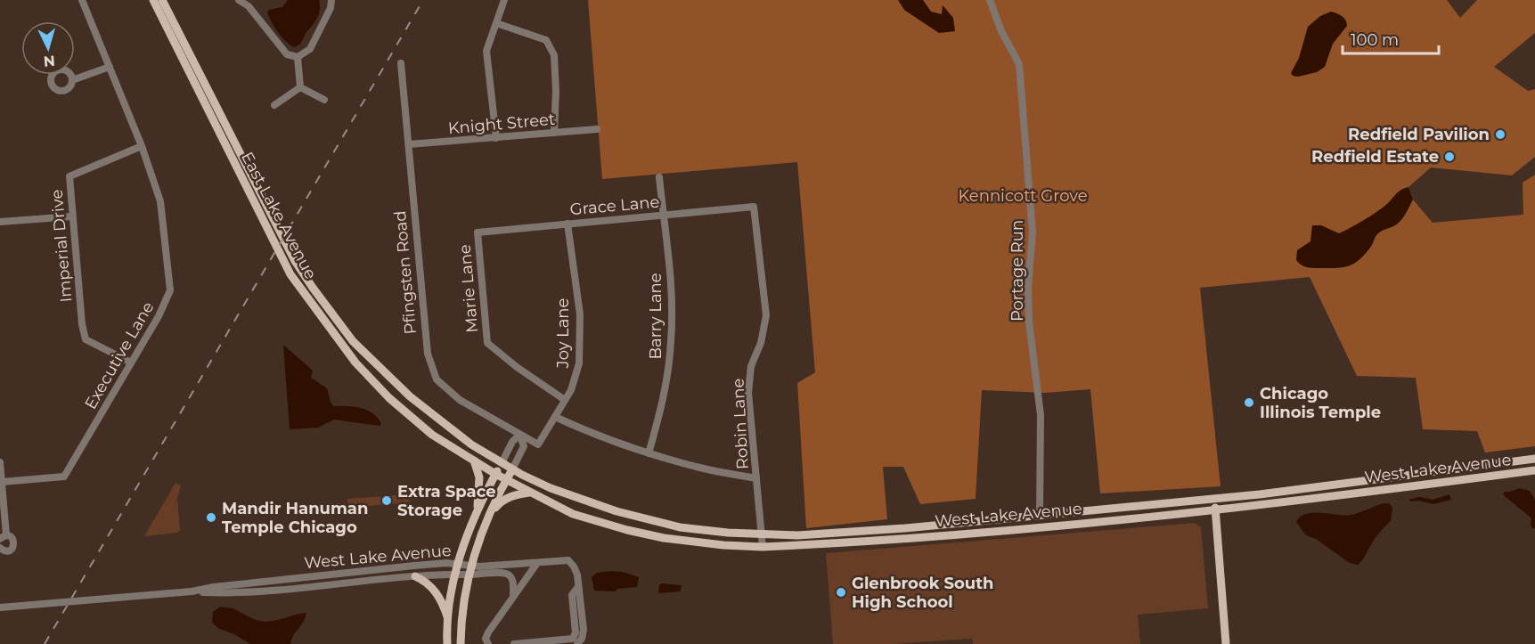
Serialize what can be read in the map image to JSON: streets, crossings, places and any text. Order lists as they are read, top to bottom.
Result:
{
  "streets": {
    "main road": ["East Lake Avenue", "West Lake Avenue"],
    "street": [
      "Knight Street",
      "Grace Lane",
      "Imperial Drive",
      "Portage Run",
      "Pfingsten Road",
      "Marie Lane",
      "Barry Lane",
      "Joy Lane",
      "Executive Lane",
      "Robin Lane"
    ]
  },
  "crossings": [
    ["Knight Street", "Pfingsten Road"],
    ["Grace Lane", "Marie Lane"],
    ["Grace Lane", "Barry Lane"],
    ["Grace Lane", "Joy Lane"],
    ["Grace Lane", "Robin Lane"],
    ["East Lake Avenue", "West Lake Avenue"],
    ["Imperial Drive", "Executive Lane"],
    ["Portage Run", "West Lake Avenue"],
    ["Pfingsten Road", "Joy Lane"],
    ["Marie Lane", "Joy Lane"],
    ["Robin Lane", "West Lake Avenue"]
  ],
  "parks": ["Kennicott Grove"],
  "places": [
    "Redfield Pavilion",
    "Redfield Estate",
    "Chicago Illinois Temple",
    "Extra Space Storage",
    "Mandir Hanuman Temple Chicago",
    "Glenbrook South High School"
  ],
  "scale_bar": "100 m",
  "north": "bottom"
}
